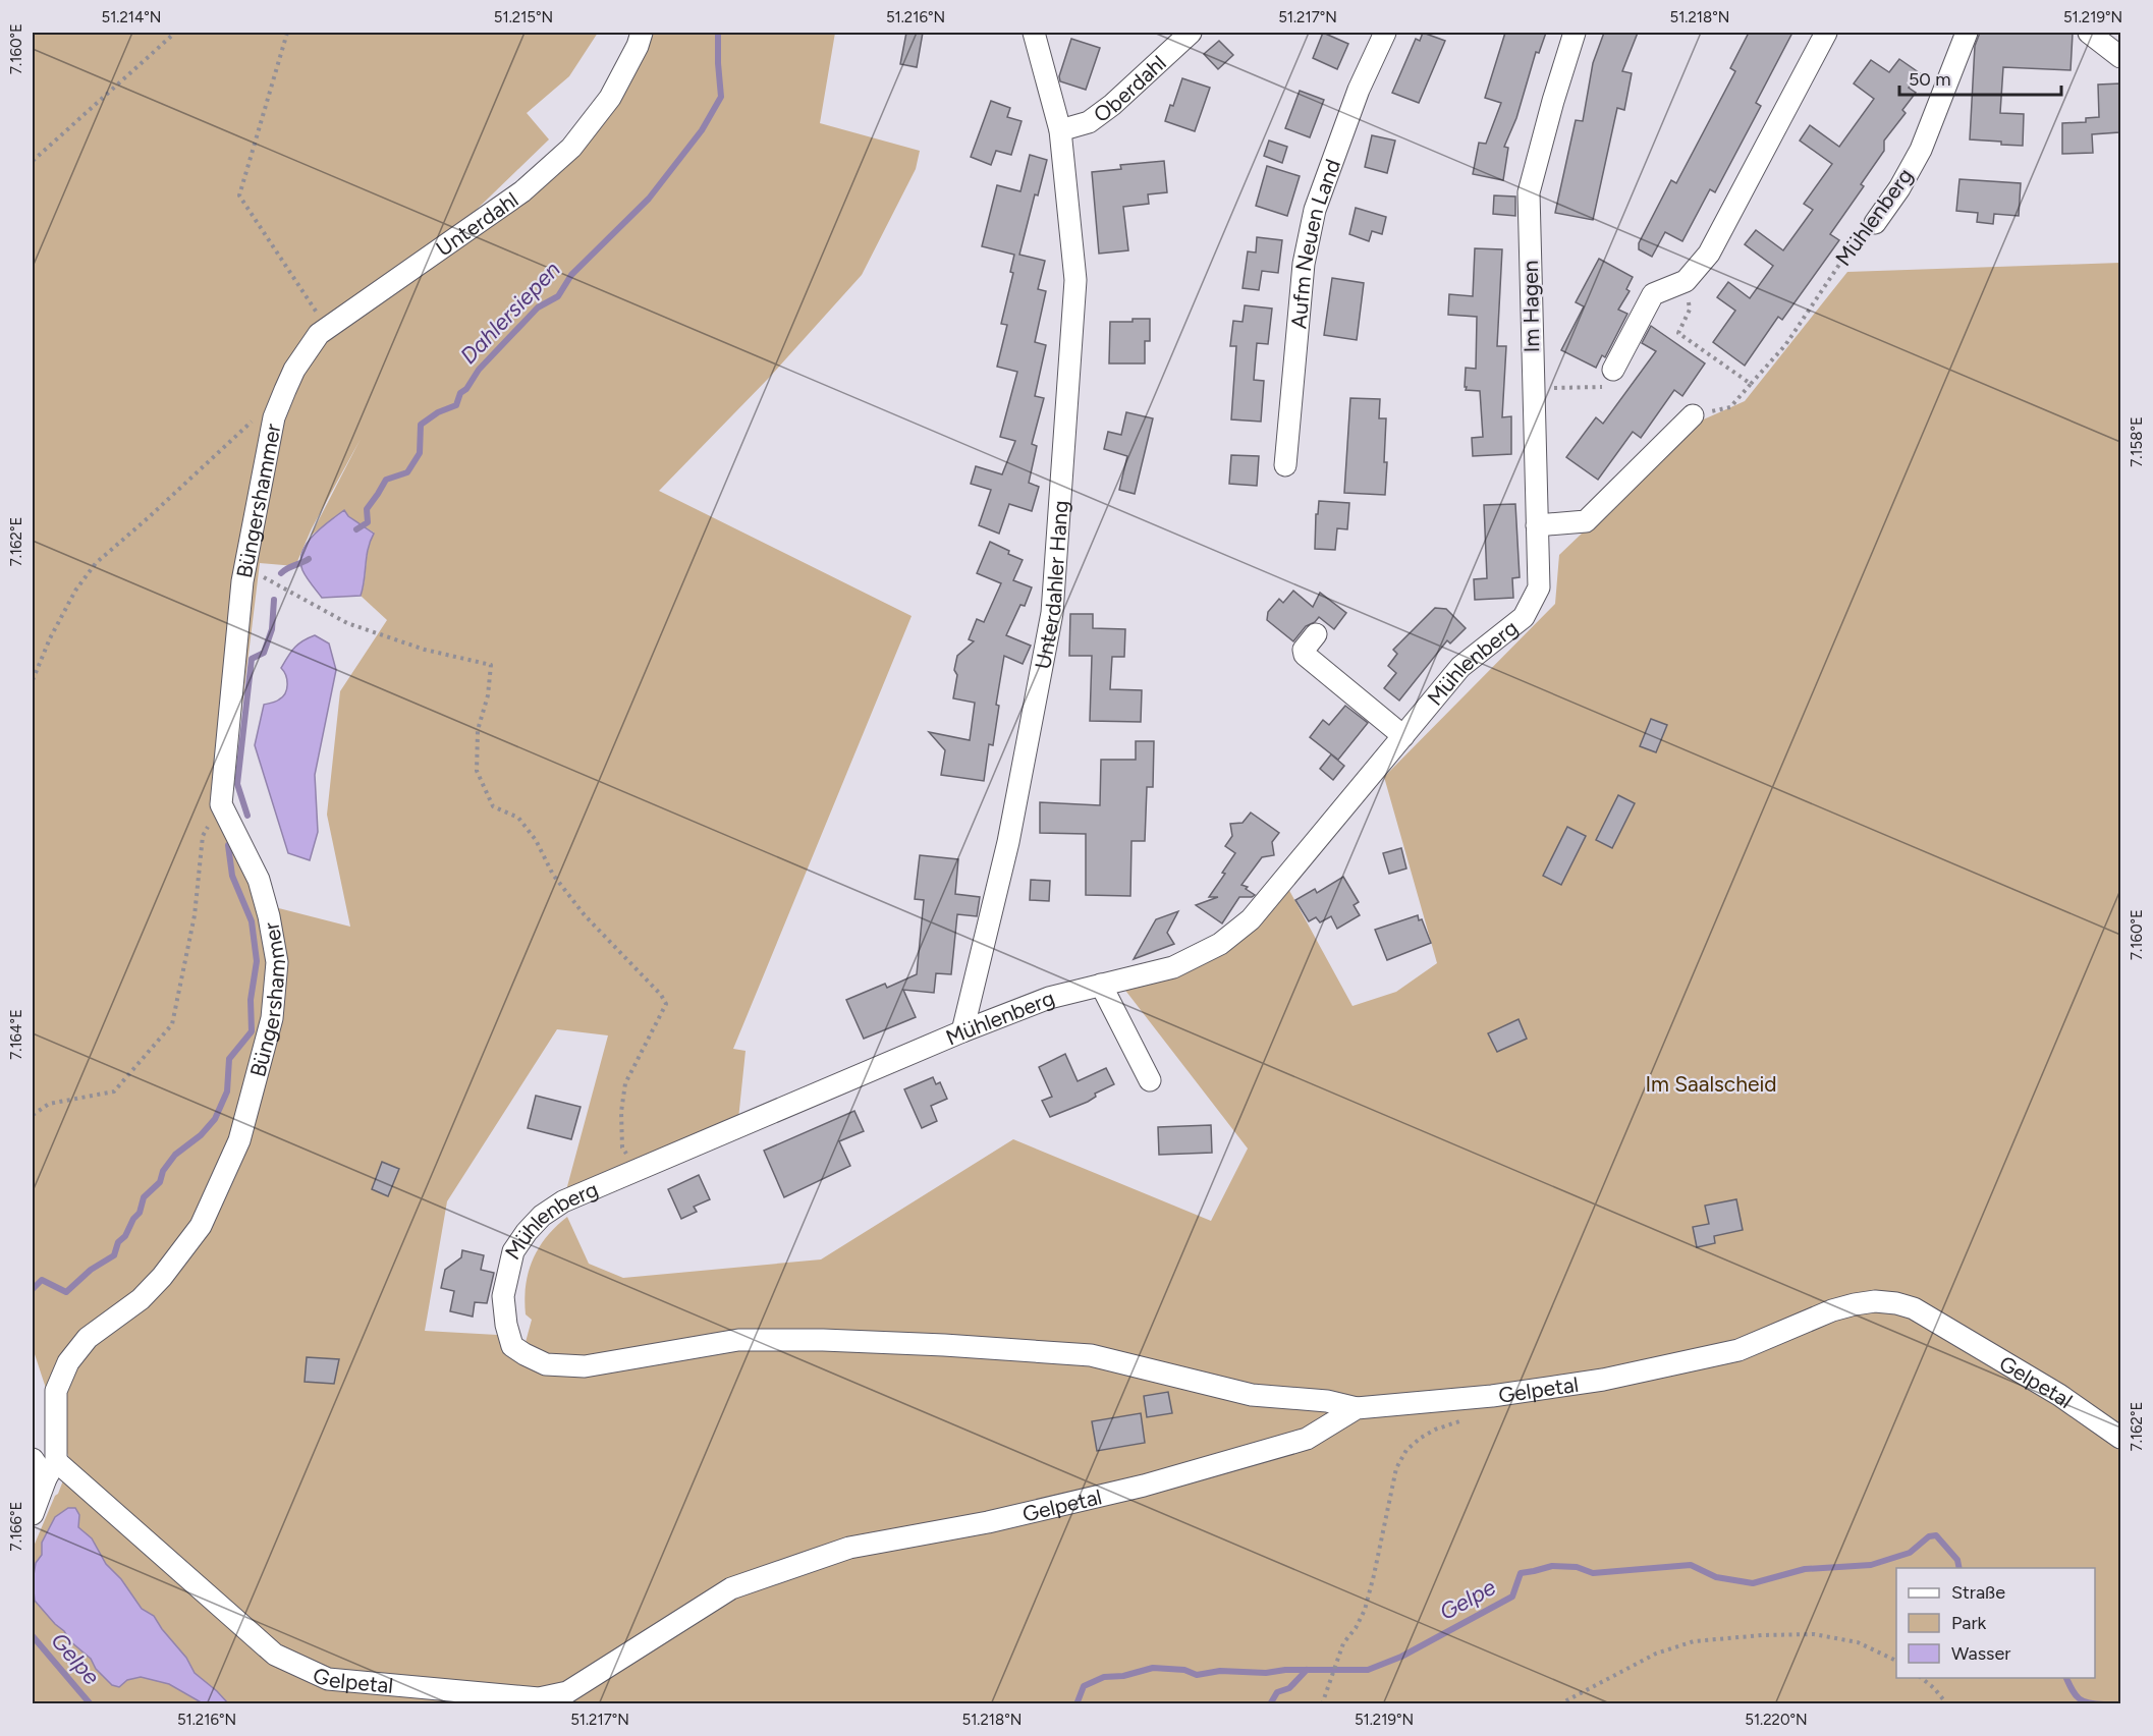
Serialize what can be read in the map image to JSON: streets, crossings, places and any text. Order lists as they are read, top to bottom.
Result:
{
  "streets": {
    "street": [
      "Oberdahl",
      "Mühlenberg",
      "Unterdahl",
      "Aufm Neuen Land",
      "Im Hagen",
      "Büngershammer",
      "Unterdahler Hang",
      "Gelpetal"
    ]
  },
  "crossings": [
    ["Oberdahl", "Unterdahler Hang"],
    ["Mühlenberg", "Im Hagen"],
    ["Mühlenberg", "Unterdahler Hang"],
    ["Mühlenberg", "Gelpetal"],
    ["Unterdahl", "Büngershammer"],
    ["Büngershammer", "Gelpetal"]
  ],
  "water": ["Dahlersiepen", "Gelpe"],
  "parks": ["Im Saalscheid"],
  "legend": ["Straße", "Park", "Wasser"],
  "scale_bar": "50 m",
  "coordinates": [
    "51.214°N",
    "51.215°N",
    "51.216°N",
    "51.217°N",
    "51.218°N",
    "51.219°N",
    "7.160°E",
    "7.158°E",
    "7.162°E",
    "7.164°E",
    "7.166°E",
    "51.220°N"
  ]
}
